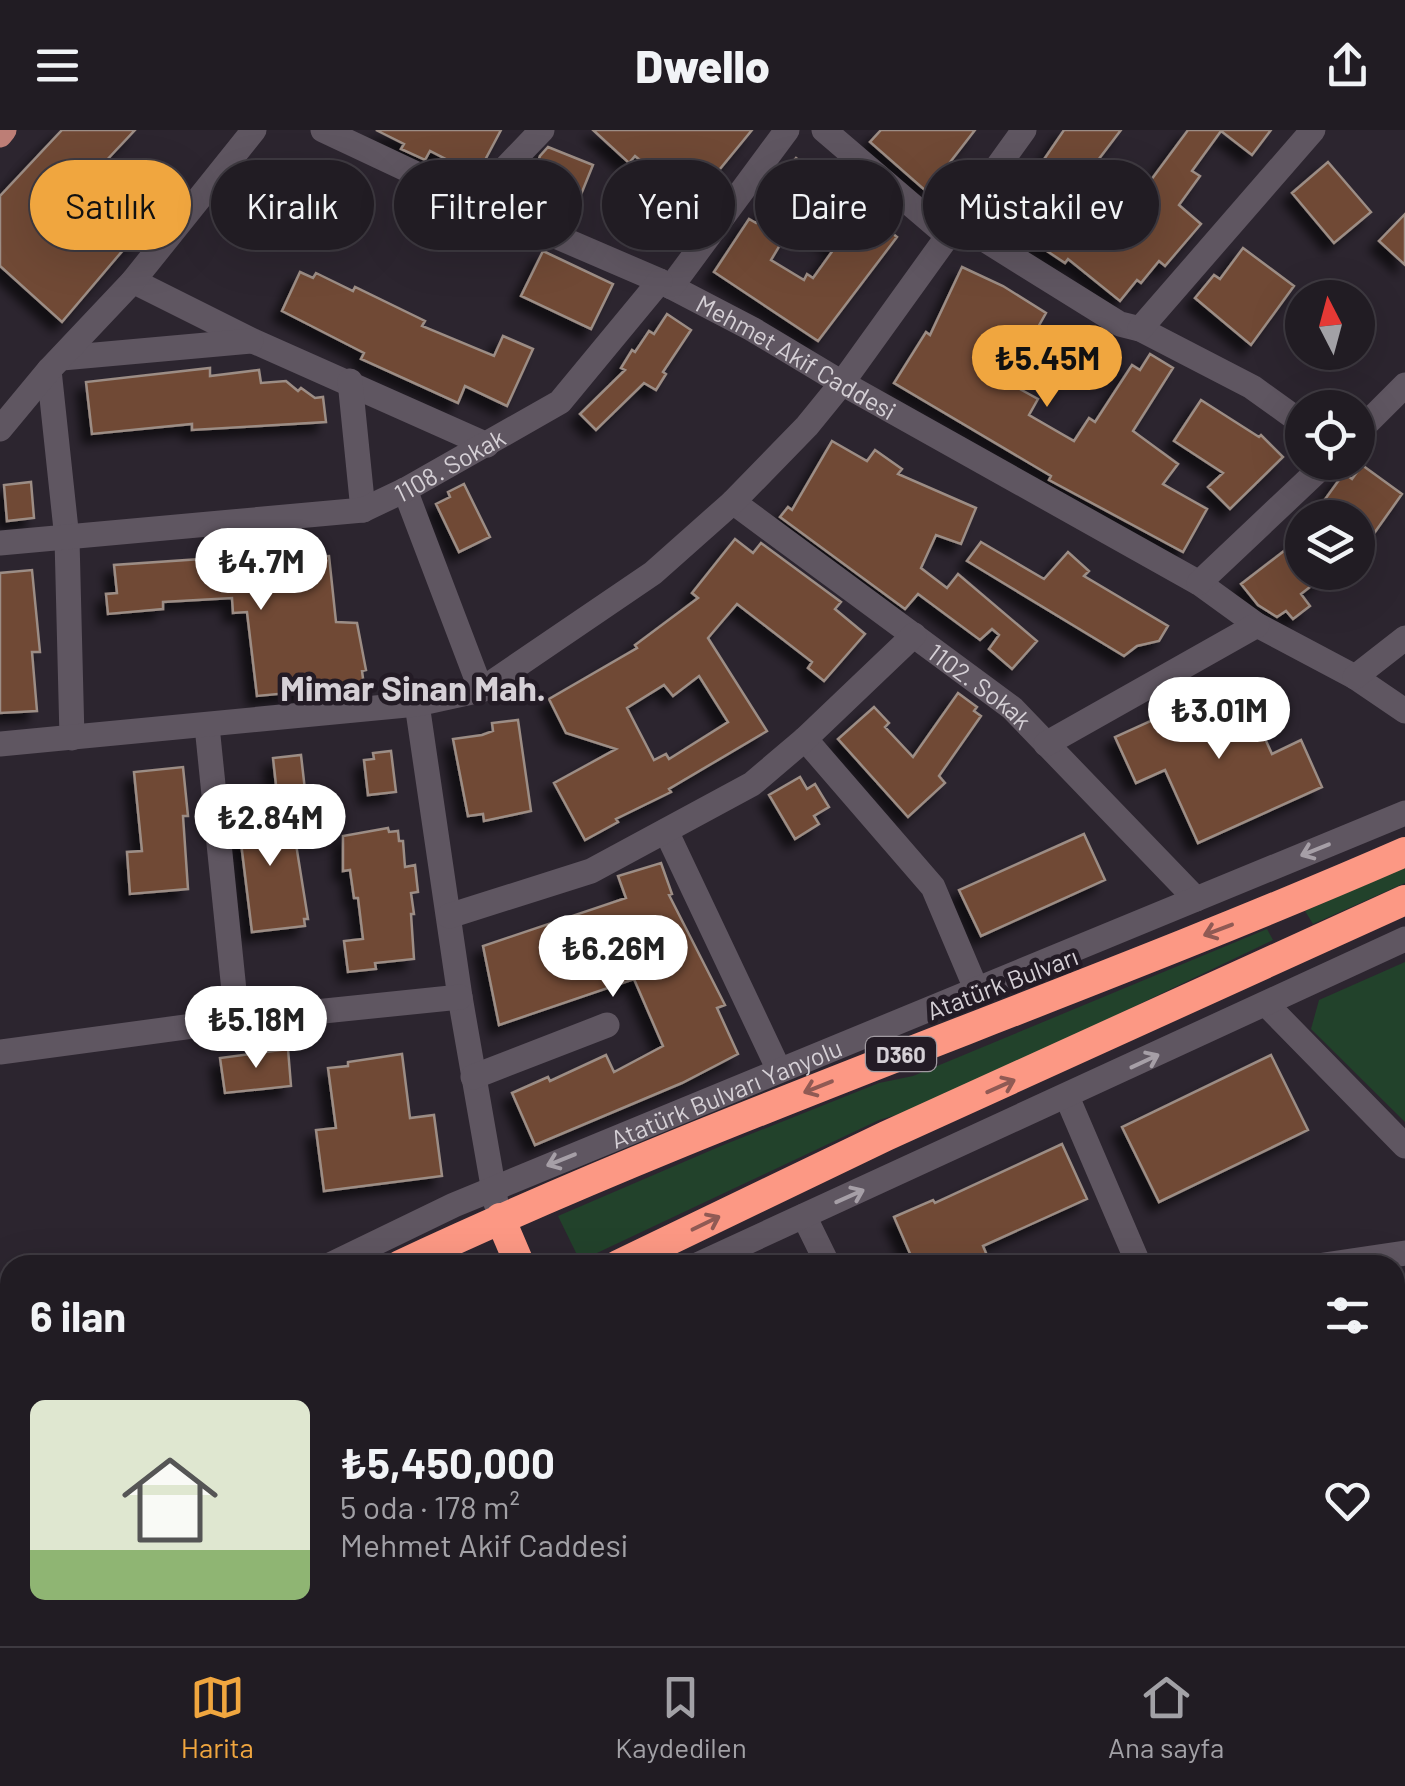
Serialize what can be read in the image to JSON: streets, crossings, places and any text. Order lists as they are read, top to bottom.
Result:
{
  "streets": {
    "highway": ["Atatürk Bulvarı", "D360"],
    "street": [
      "Mehmet Akif Caddesi",
      "1108. Sokak",
      "1102. Sokak",
      "Atatürk Bulvarı Yanyolu"
    ]
  },
  "crossings": [
    ["Mehmet Akif Caddesi", "1108. Sokak"],
    ["1102. Sokak", "Atatürk Bulvarı Yanyolu"],
    ["Atatürk Bulvarı", "Atatürk Bulvarı Yanyolu"]
  ],
  "districts": ["Mimar Sinan Mah."],
  "north": "top",
  "page": {
    "header": "Dwello",
    "chip": [
      "Satılık",
      "Kiralık",
      "Filtreler",
      "Yeni",
      "Daire",
      "Müstakil ev"
    ],
    "price": [
      "₺5.45M",
      "₺4.7M",
      "₺3.01M",
      "₺2.84M",
      "₺6.26M",
      "₺5.18M"
    ],
    "heading": "6 ilan",
    "list": [
      {
        "name": "₺5,450,000",
        "note": "5 oda · 178 m² · Mehmet Akif Caddesi"
      }
    ],
    "tabs": ["Harita", "Kaydedilen", "Ana sayfa"]
  }
}
